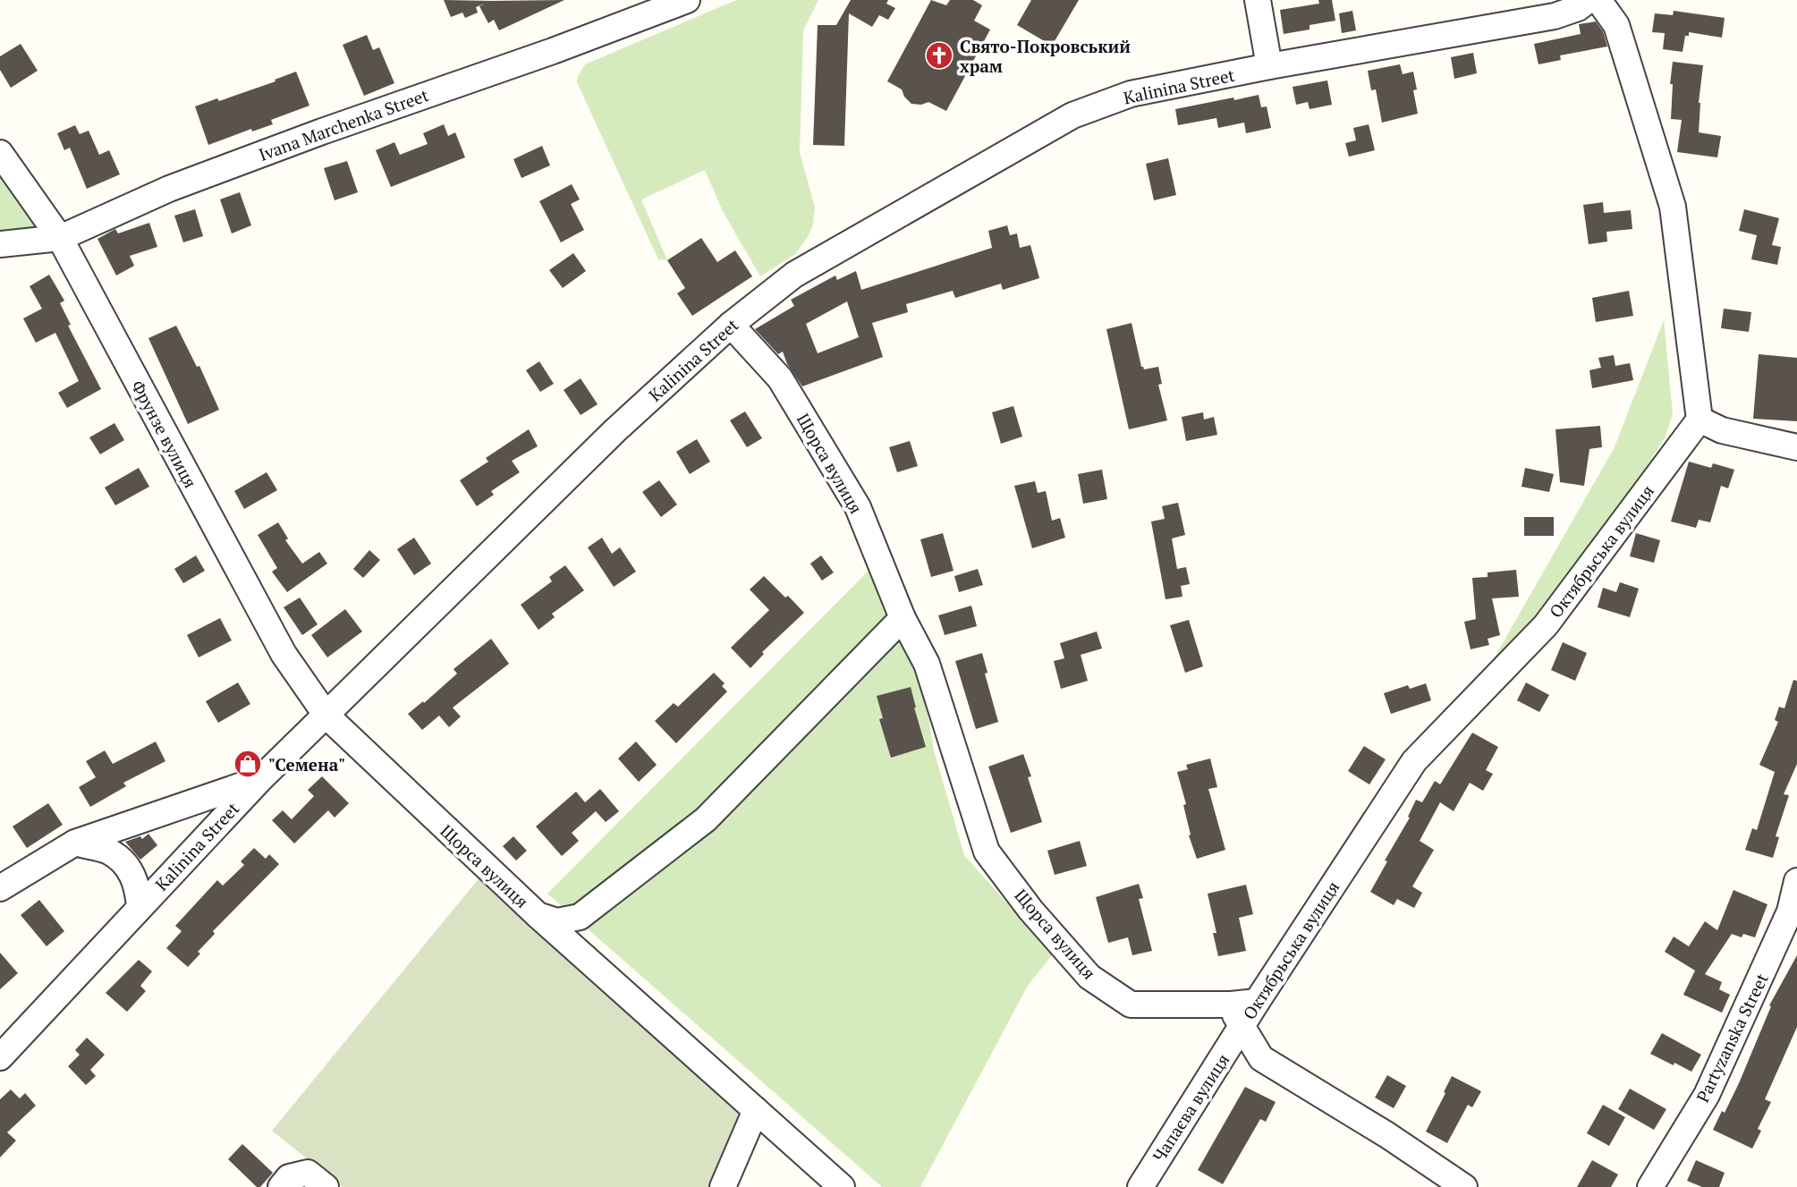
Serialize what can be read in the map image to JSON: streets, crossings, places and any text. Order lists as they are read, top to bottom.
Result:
{
  "streets": {
    "street": [
      "Kalinina Street",
      "Ivana Marchenka Street",
      "Фрунзе вулиця",
      "Щорса вулиця",
      "Октябрьська вулиця",
      "Partyzanska Street",
      "Чапаєва вулиця"
    ]
  },
  "crossings": [
    ["Kalinina Street", "Фрунзе вулиця"],
    ["Kalinina Street", "Щорса вулиця"],
    ["Ivana Marchenka Street", "Фрунзе вулиця"],
    ["Фрунзе вулиця", "Щорса вулиця"],
    ["Щорса вулиця", "Октябрьська вулиця"],
    ["Октябрьська вулиця", "Чапаєва вулиця"]
  ],
  "places": {
    "church": ["Свято-Покровський храм"],
    "shop": ["\"Семена\""]
  }
}
